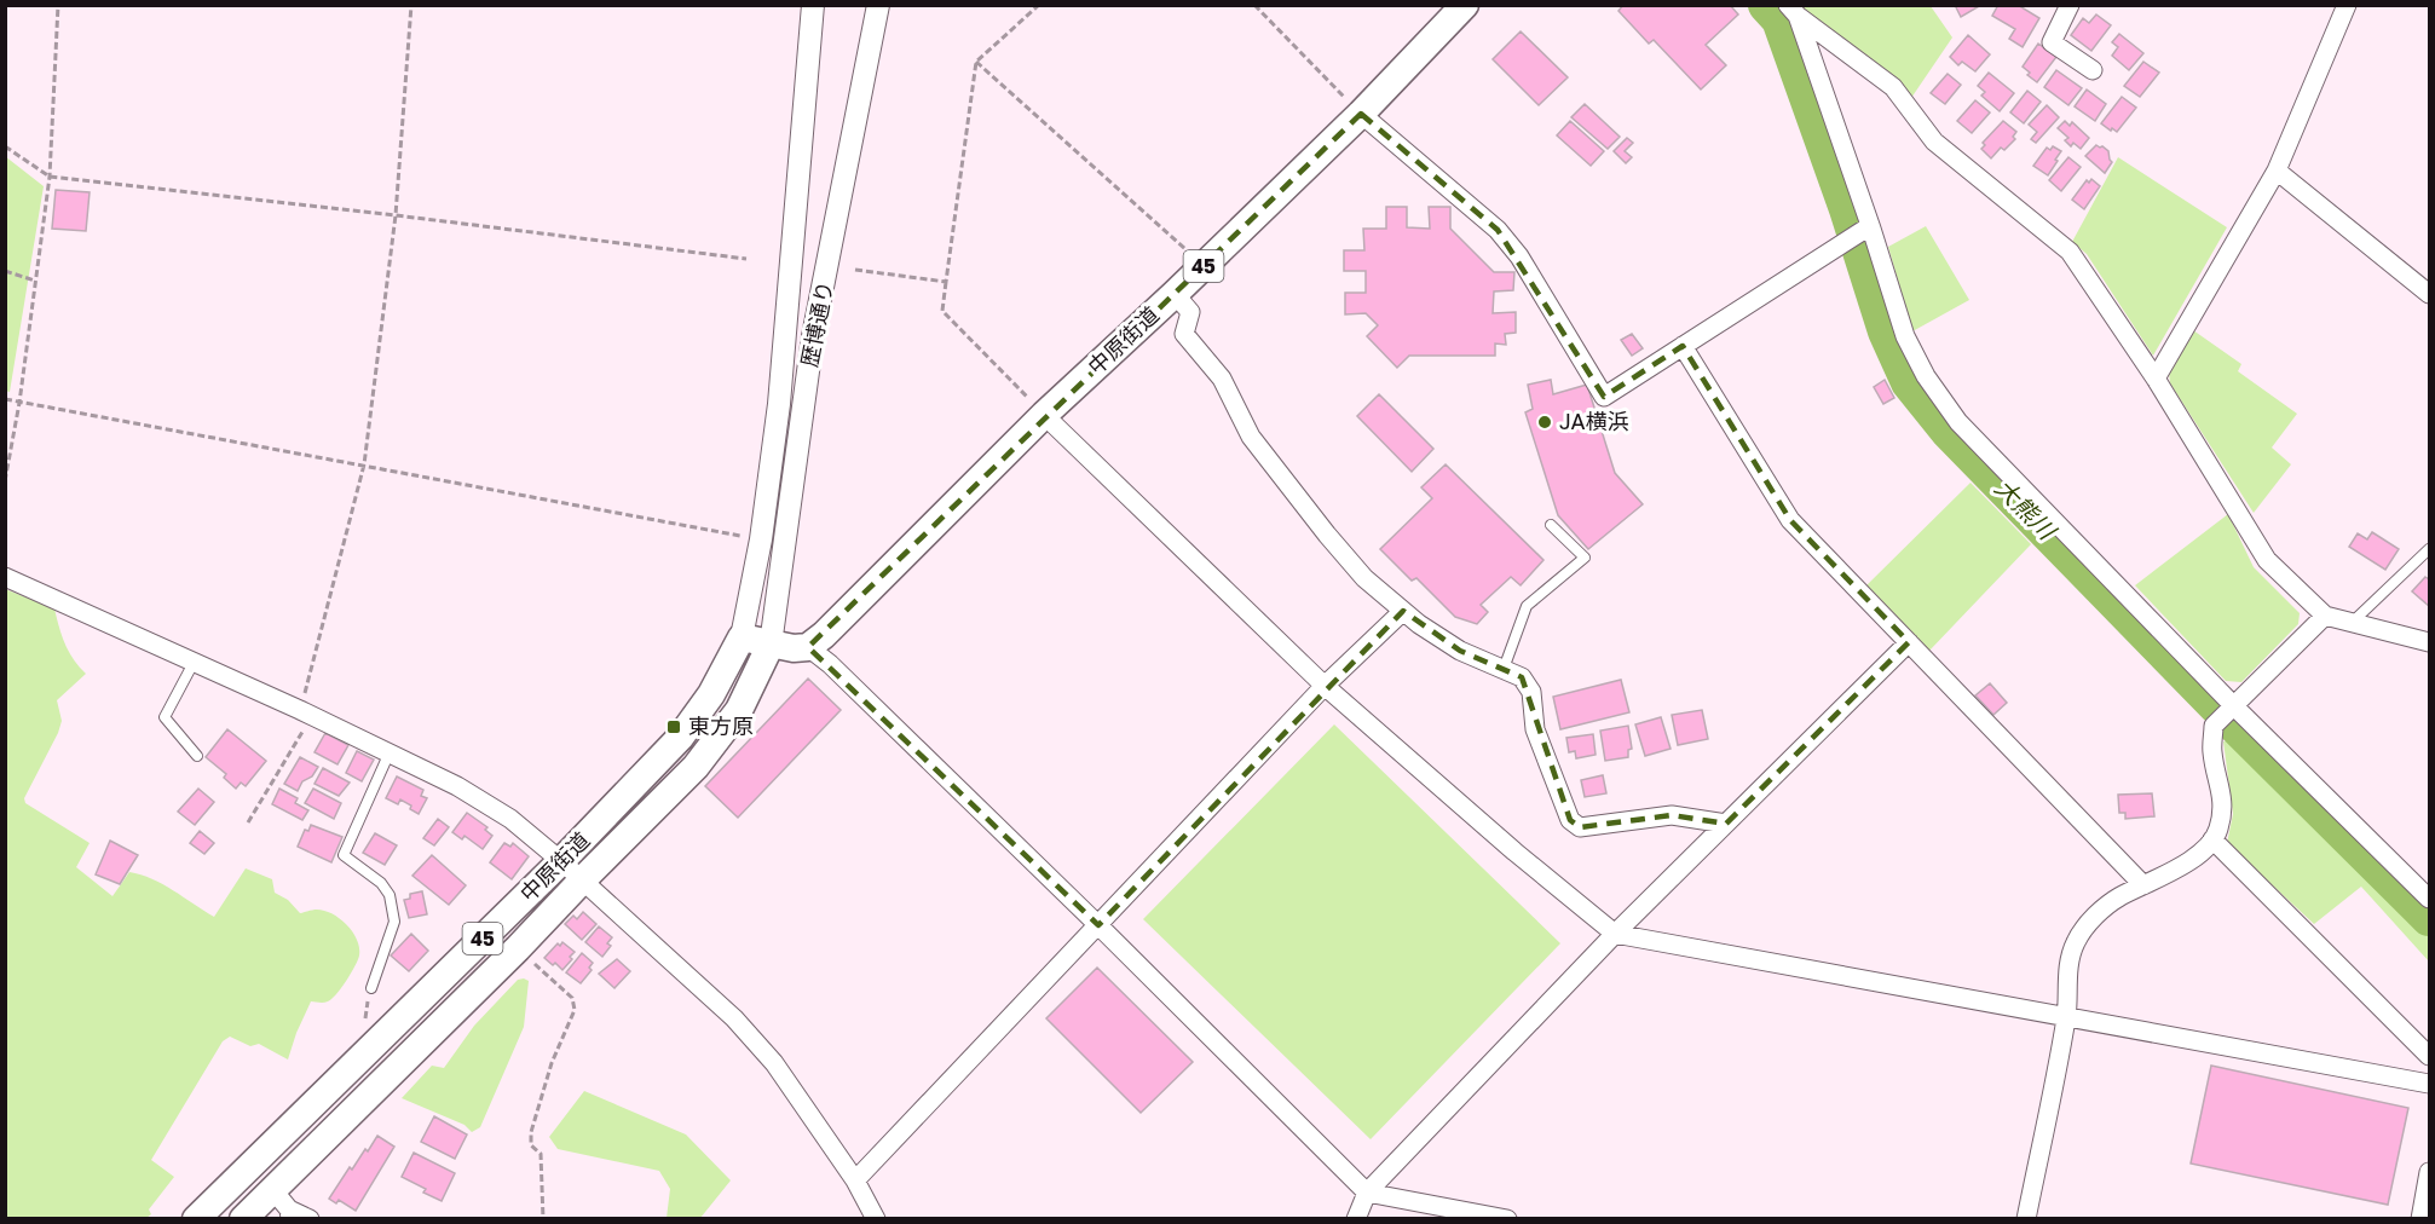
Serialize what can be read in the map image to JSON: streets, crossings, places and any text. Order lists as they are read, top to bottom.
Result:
{
  "streets": {
    "main road": ["45", "中原街道"],
    "street": ["歴博通り"]
  },
  "crossings": [
    ["歴博通り", "中原街道"]
  ],
  "water": ["大熊川"],
  "places": {
    "other": ["JA横浜"],
    "transit": ["東方原"]
  }
}
